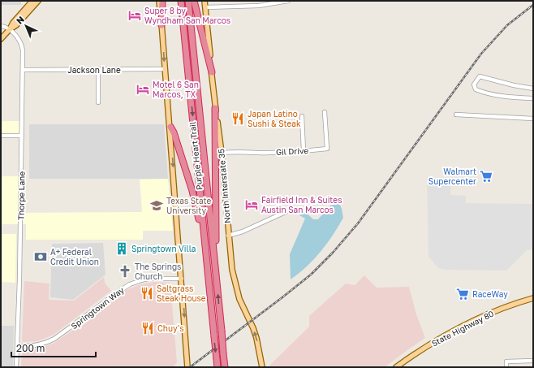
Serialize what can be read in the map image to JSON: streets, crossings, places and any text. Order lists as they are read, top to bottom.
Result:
{
  "streets": {
    "highway": ["Purple Heart Trail"],
    "main road": ["North Interstate 35", "State Highway 80"],
    "street": [
      "Jackson Lane",
      "Gil Drive",
      "Thorpe Lane",
      "Springtown Way"
    ]
  },
  "crossings": [
    ["Jackson Lane", "Thorpe Lane"],
    ["Gil Drive", "North Interstate 35"],
    ["Thorpe Lane", "Springtown Way"]
  ],
  "one_way": ["North Interstate 35"],
  "places": {
    "hotel": ["Super 8 by Wyndham San Marcos", "Motel 6 San Marcos, TX", "Fairfield Inn & Suites Austin San Marcos"],
    "restaurant": ["Japan Latino Sushi & Steak", "Saltgrass Steak House", "Chuy's"],
    "supermarket": ["Walmart Supercenter", "RaceWay"],
    "school or university": ["Texas State University"],
    "building": ["Springtown Villa"],
    "bank": ["A+ Federal Credit Union"],
    "church": ["The Springs Church"]
  },
  "scale_bar": "200 m",
  "north": "top left"
}
